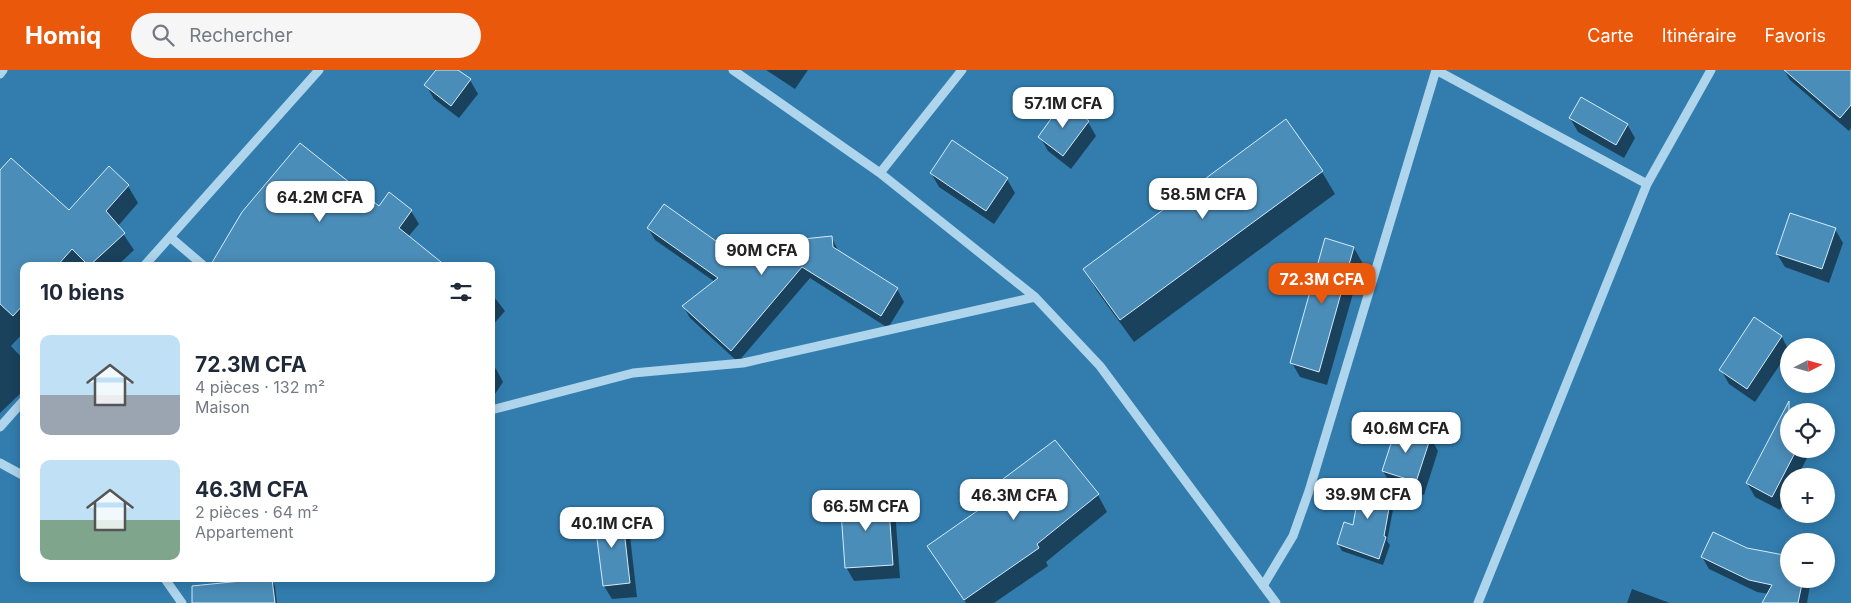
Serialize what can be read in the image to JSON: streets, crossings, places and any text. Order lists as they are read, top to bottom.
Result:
{
  "north": "right",
  "page": {
    "header": "Homiq",
    "search": "Rechercher",
    "nav": ["Carte", "Itinéraire", "Favoris"],
    "price": [
      "57.1M CFA",
      "58.5M CFA",
      "64.2M CFA",
      "90M CFA",
      "72.3M CFA",
      "40.6M CFA",
      "39.9M CFA",
      "46.3M CFA",
      "66.5M CFA",
      "40.1M CFA"
    ],
    "heading": "10 biens",
    "list": [
      {
        "name": "72.3M CFA",
        "note": "4 pièces · 132 m² · Maison"
      },
      {
        "name": "46.3M CFA",
        "note": "2 pièces · 64 m² · Appartement"
      }
    ],
    "map_buttons": ["+", "−"]
  }
}
